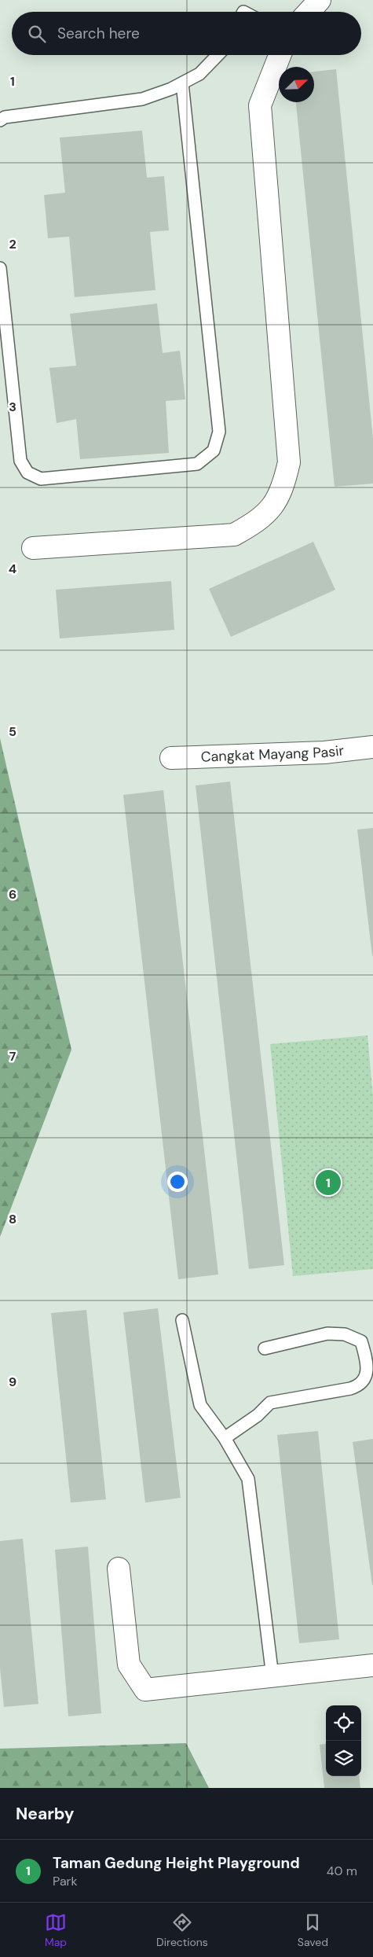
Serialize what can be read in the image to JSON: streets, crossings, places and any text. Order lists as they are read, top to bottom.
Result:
{
  "streets": {
    "street": ["Cangkat Mayang Pasir"]
  },
  "north": "top right",
  "page": {
    "search": "Search here",
    "pins": "1",
    "heading": "Nearby",
    "list": [
      {
        "mark": "1",
        "name": "Taman Gedung Height Playground",
        "note": "Park",
        "value": "40 m"
      }
    ],
    "nav": ["Map", "Directions", "Saved"]
  },
  "grid": {
    "rows": [
      "1",
      "2",
      "3",
      "4",
      "5",
      "6",
      "7",
      "8",
      "9"
    ]
  }
}
